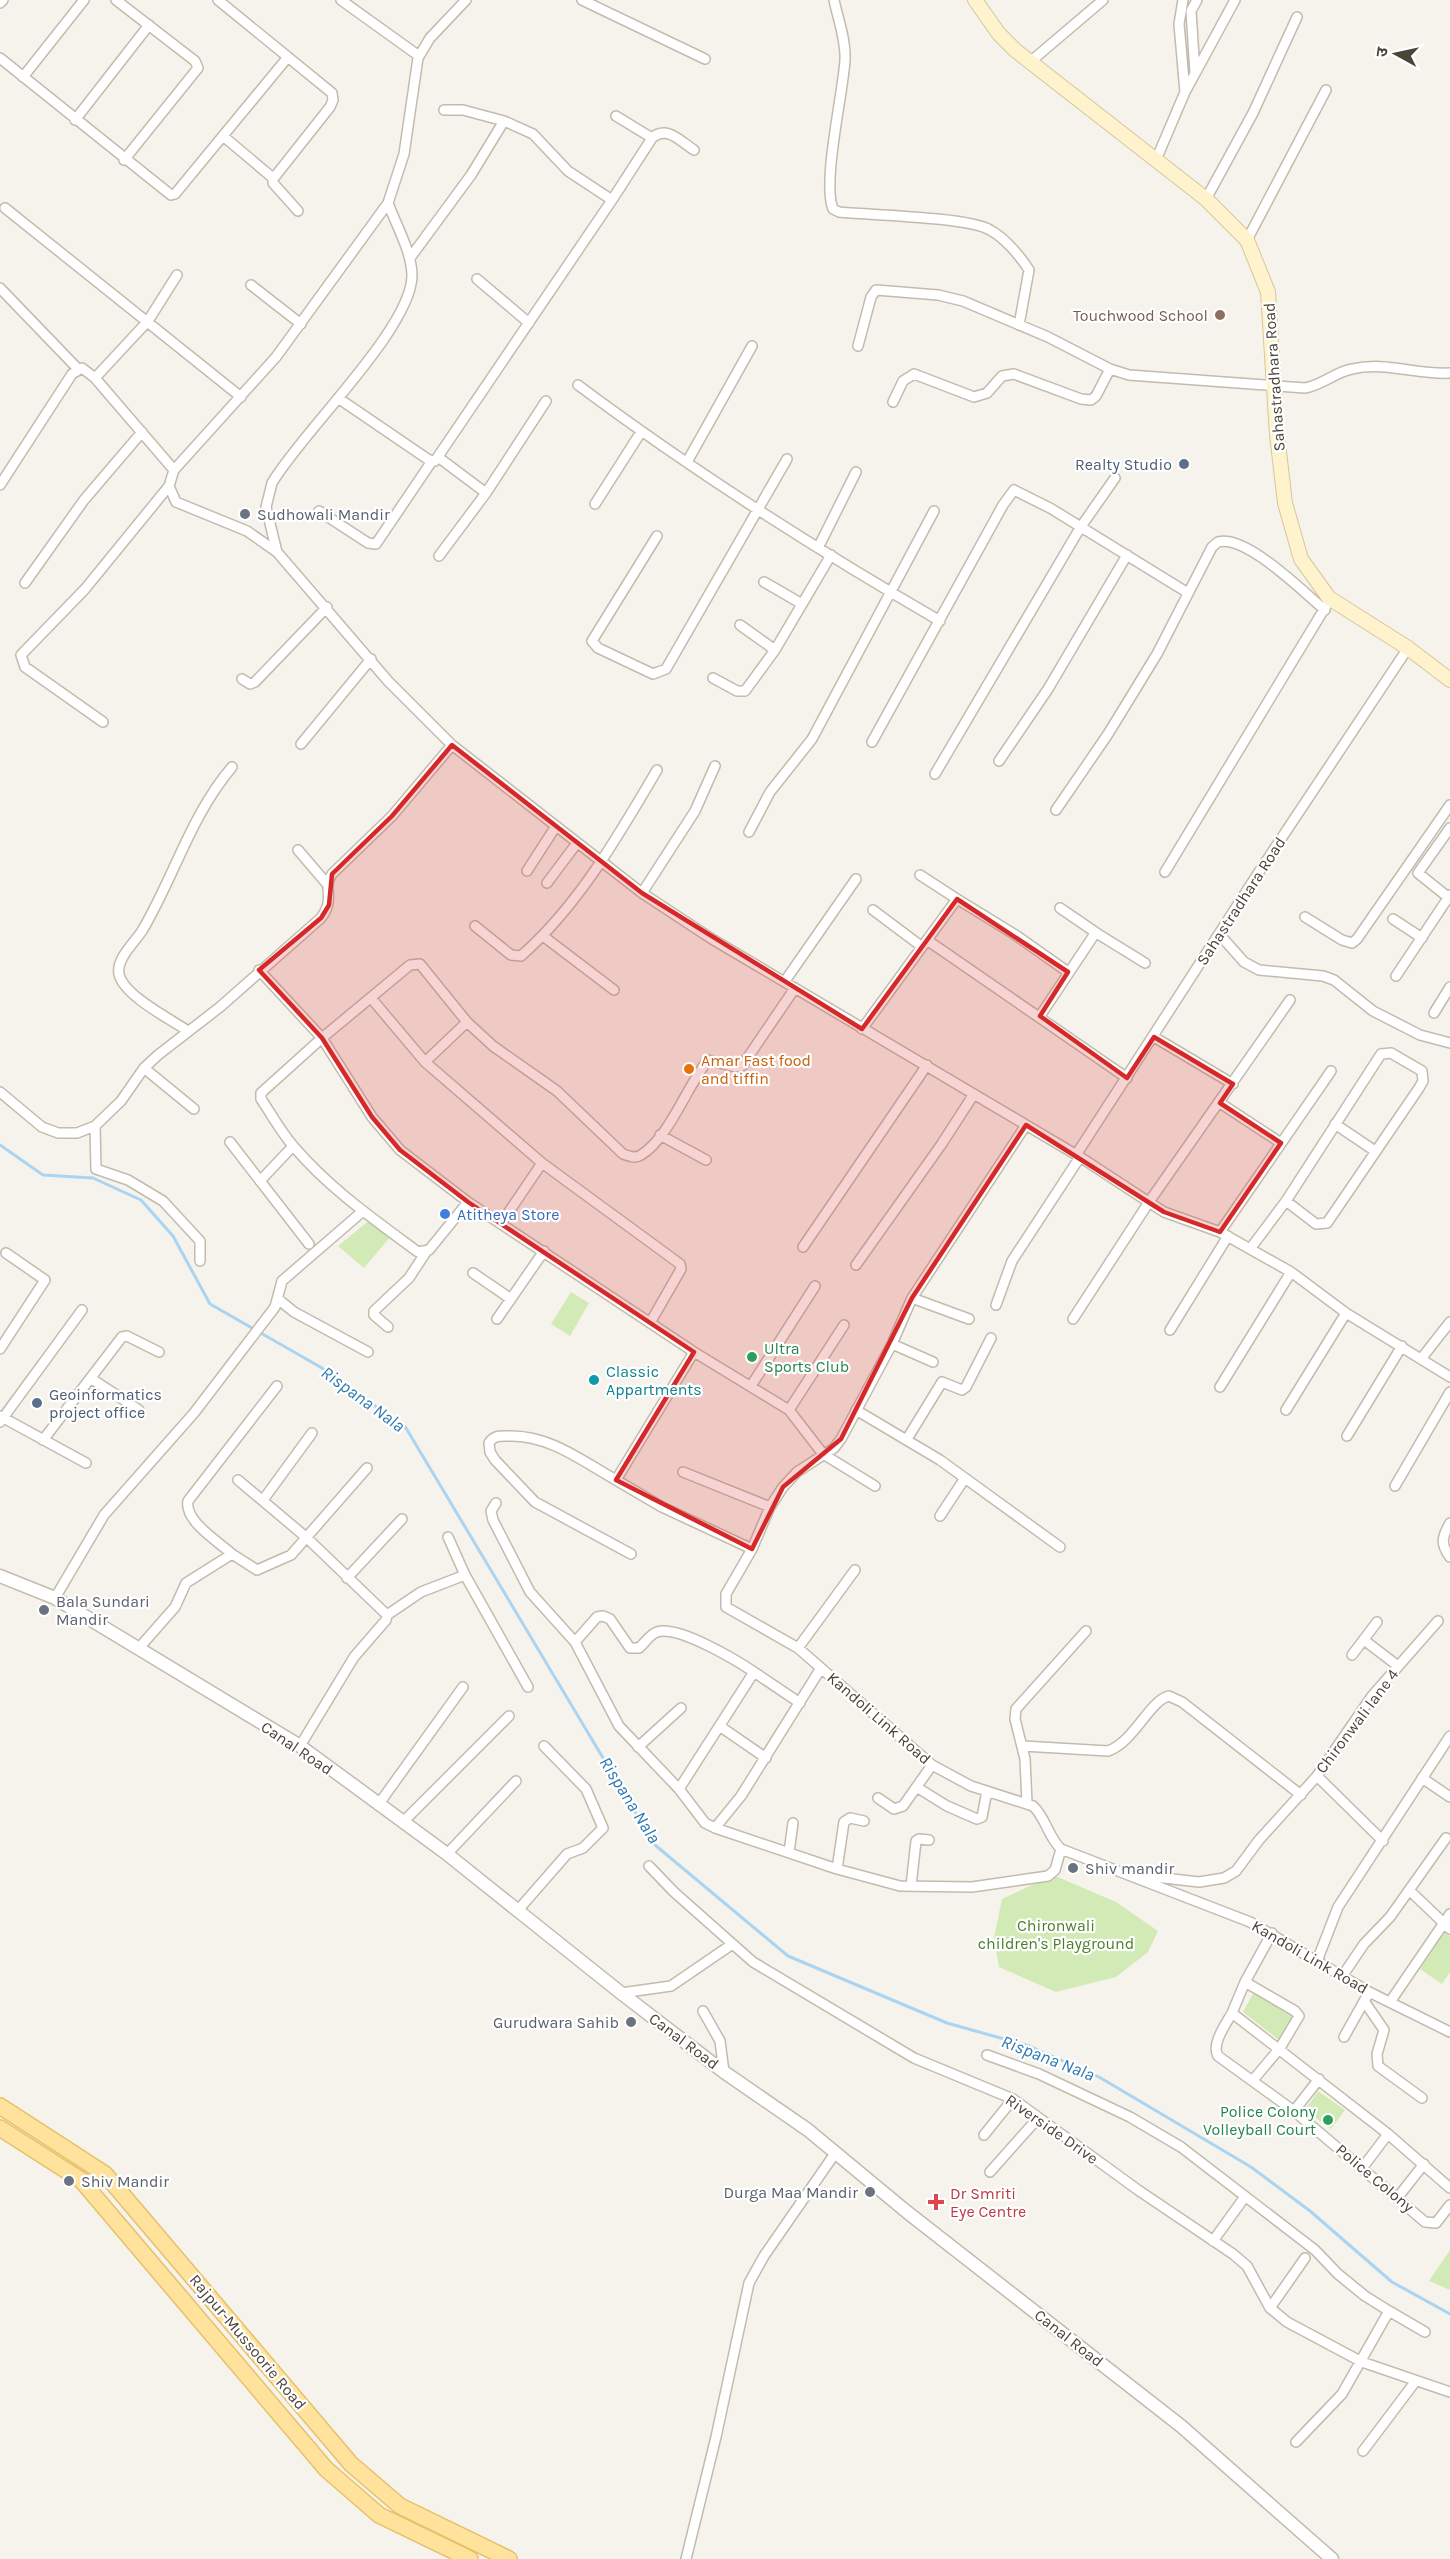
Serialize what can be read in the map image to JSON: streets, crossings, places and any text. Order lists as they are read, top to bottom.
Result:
{
  "streets": {
    "main road": ["Sahastradhara Road", "Rajpur-Mussoorie Road"],
    "street": [
      "Kandoli Link Road",
      "Chironwali lane 4",
      "Canal Road",
      "Riverside Drive",
      "Police Colony"
    ]
  },
  "crossings": [
    ["Kandoli Link Road", "Chironwali lane 4"]
  ],
  "water": ["Rispana Nala"],
  "parks": ["Chironwali children's Playground"],
  "places": {
    "other": [
      "Touchwood School",
      "Realty Studio",
      "Sudhowali Mandir",
      "Amar Fast food and tiffin",
      "Atitheya Store",
      "Ultra Sports Club",
      "Classic Appartments",
      "Geoinformatics project office",
      "Bala Sundari Mandir",
      "Shiv mandir",
      "Gurudwara Sahib",
      "Police Colony Volleyball Court",
      "Shiv Mandir",
      "Durga Maa Mandir"
    ],
    "health": ["Dr Smriti Eye Centre"]
  },
  "north": "left"
}
